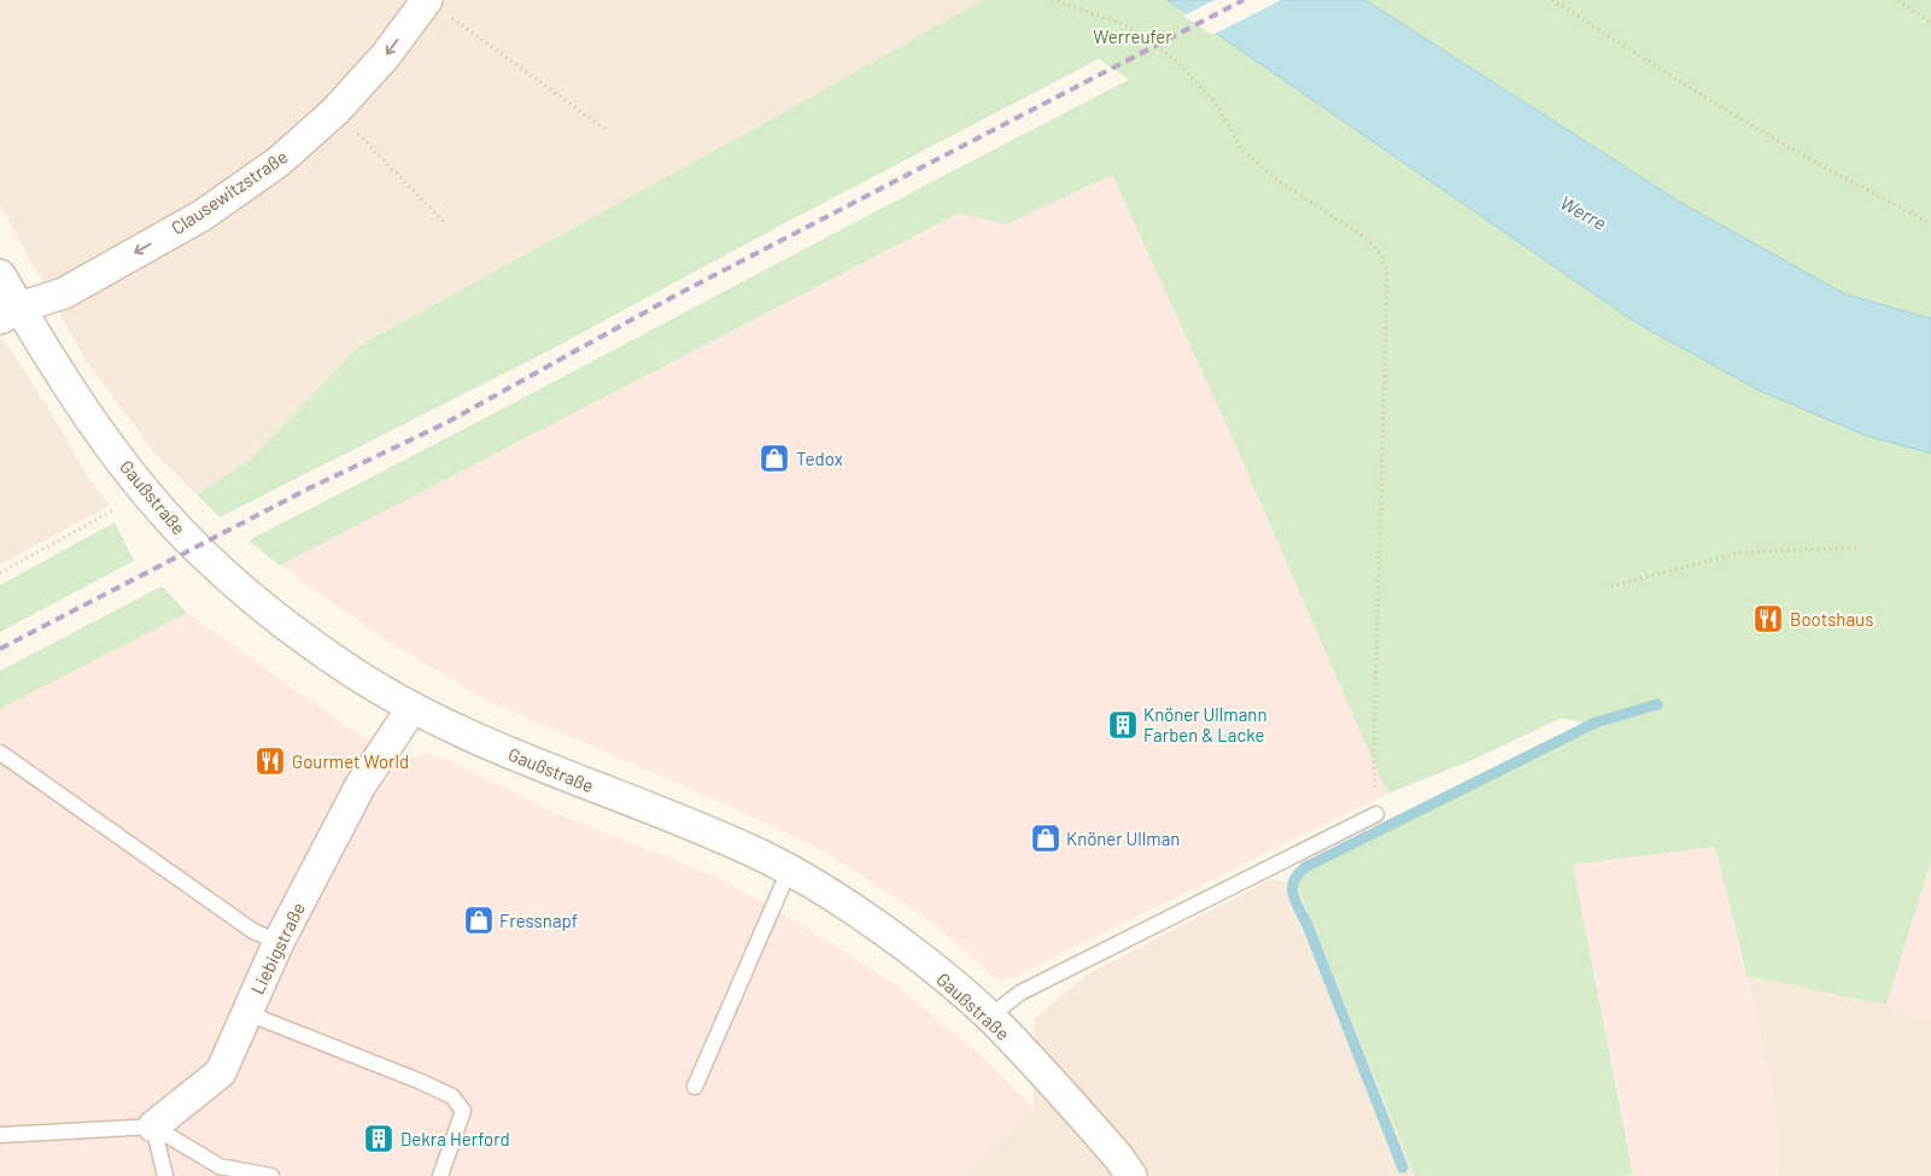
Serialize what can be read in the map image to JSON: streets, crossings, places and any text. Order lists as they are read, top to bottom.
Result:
{
  "streets": {
    "street": ["Clausewitzstraße", "Gaußstraße", "Liebigstraße"]
  },
  "crossings": [
    ["Clausewitzstraße", "Gaußstraße"],
    ["Gaußstraße", "Liebigstraße"]
  ],
  "one_way": ["Clausewitzstraße"],
  "water": ["Werre"],
  "parks": ["Werreufer"],
  "places": {
    "shop": ["Tedox", "Knöner Ullman", "Fressnapf"],
    "restaurant": ["Bootshaus", "Gourmet World"],
    "building": ["Knöner Ullmann Farben & Lacke", "Dekra Herford"]
  }
}
